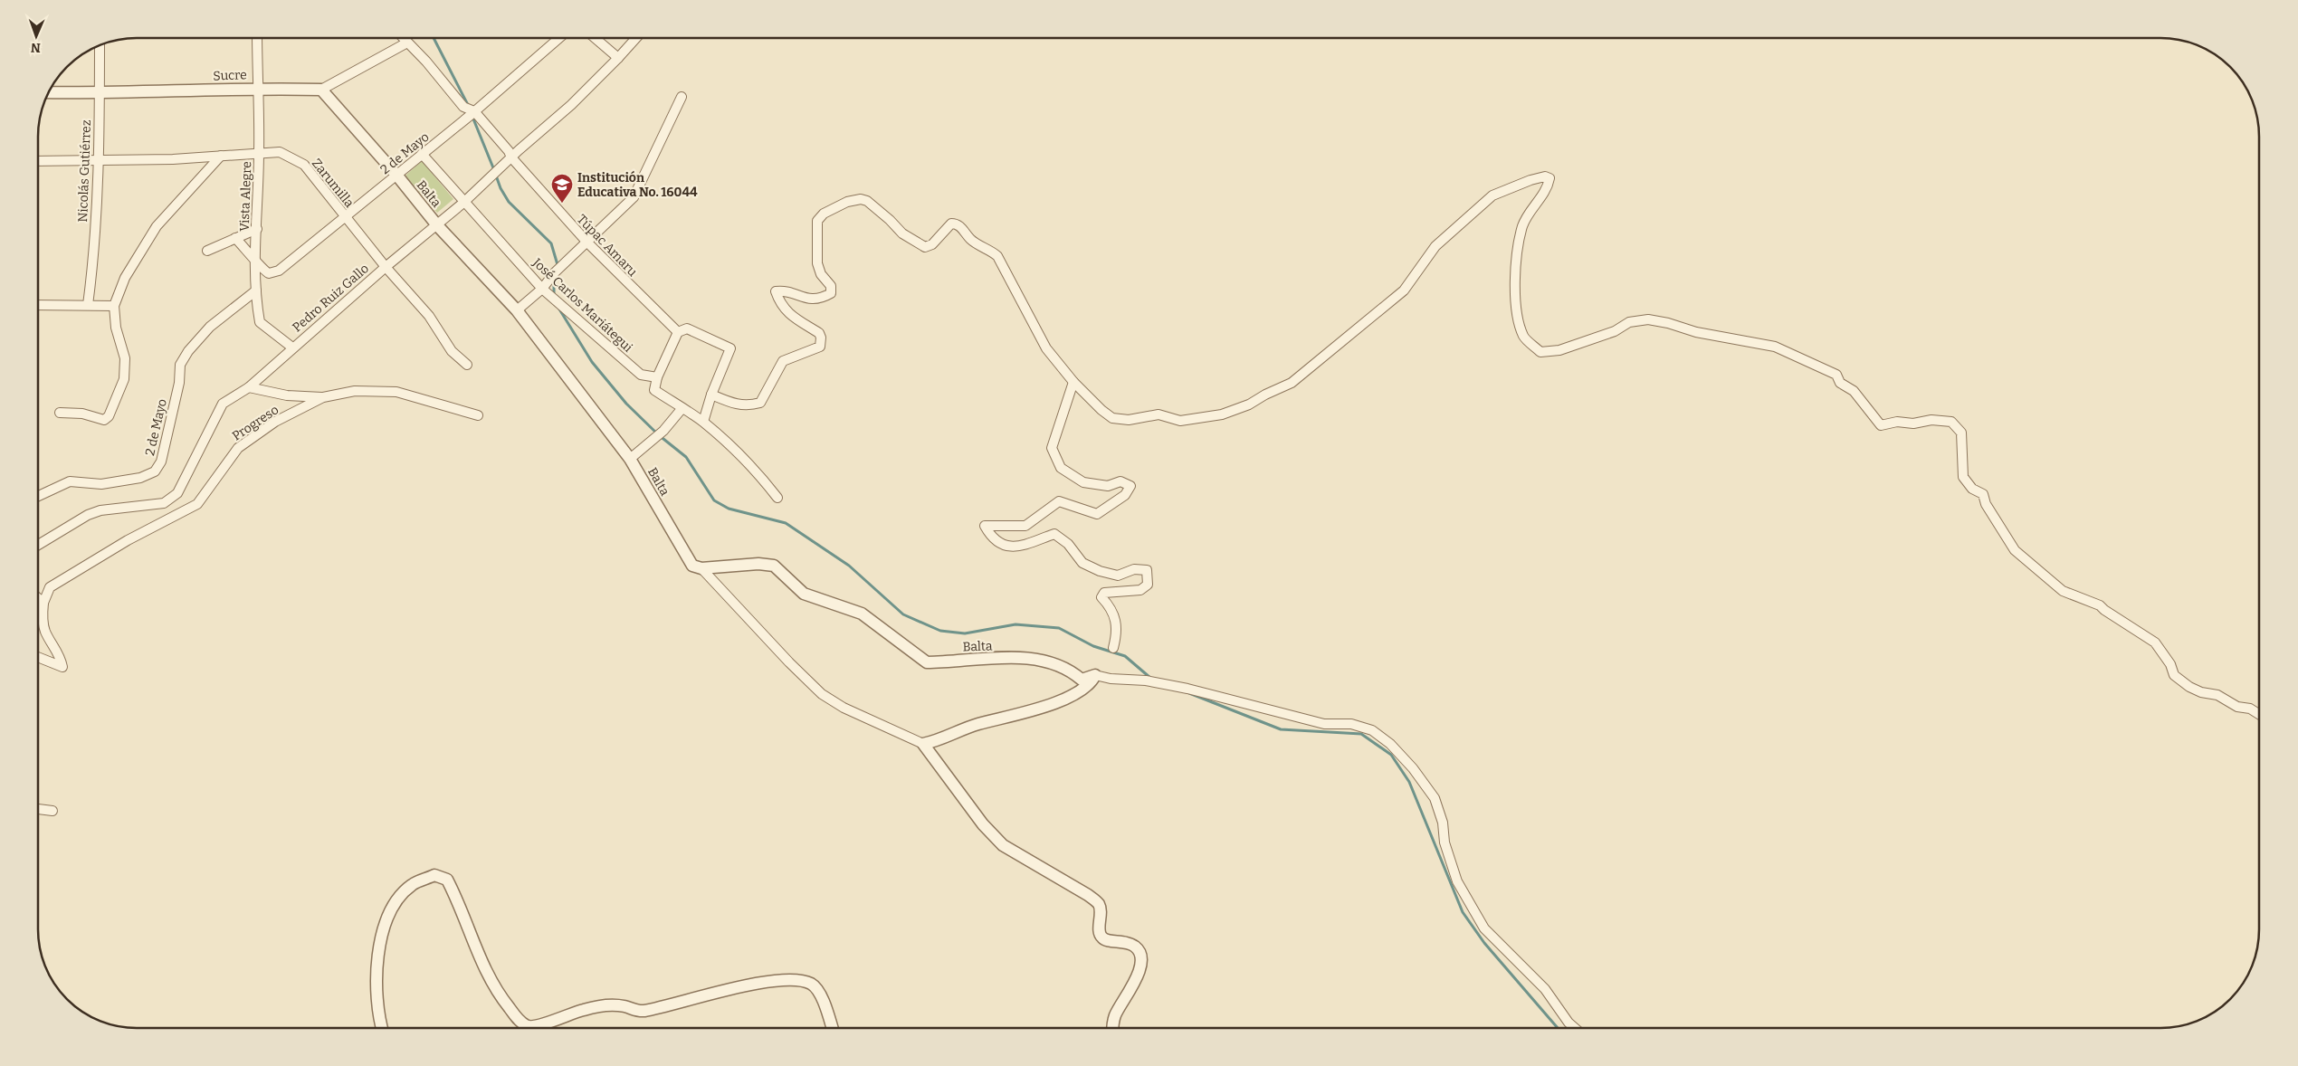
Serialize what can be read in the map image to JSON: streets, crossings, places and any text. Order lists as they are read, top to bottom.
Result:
{
  "streets": {
    "street": [
      "Sucre",
      "2 de Mayo",
      "Nicolás Gutiérrez",
      "Zarumilla",
      "Balta",
      "Vista Alegre",
      "Túpac Amaru",
      "Pedro Ruiz Gallo",
      "José Carlos Mariátegui",
      "Progreso"
    ]
  },
  "crossings": [
    ["Sucre", "Nicolás Gutiérrez"],
    ["Sucre", "Balta"],
    ["Sucre", "Vista Alegre"],
    ["2 de Mayo", "Zarumilla"],
    ["2 de Mayo", "Balta"],
    ["2 de Mayo", "Vista Alegre"],
    ["2 de Mayo", "Túpac Amaru"],
    ["2 de Mayo", "José Carlos Mariátegui"],
    ["Nicolás Gutiérrez", "Zarumilla"],
    ["Zarumilla", "Vista Alegre"],
    ["Zarumilla", "Pedro Ruiz Gallo"],
    ["Balta", "Pedro Ruiz Gallo"],
    ["Vista Alegre", "Pedro Ruiz Gallo"],
    ["Túpac Amaru", "Pedro Ruiz Gallo"],
    ["Pedro Ruiz Gallo", "José Carlos Mariátegui"]
  ],
  "places": {
    "school or university": ["Institución Educativa No. 16044"]
  },
  "north": "bottom"
}
